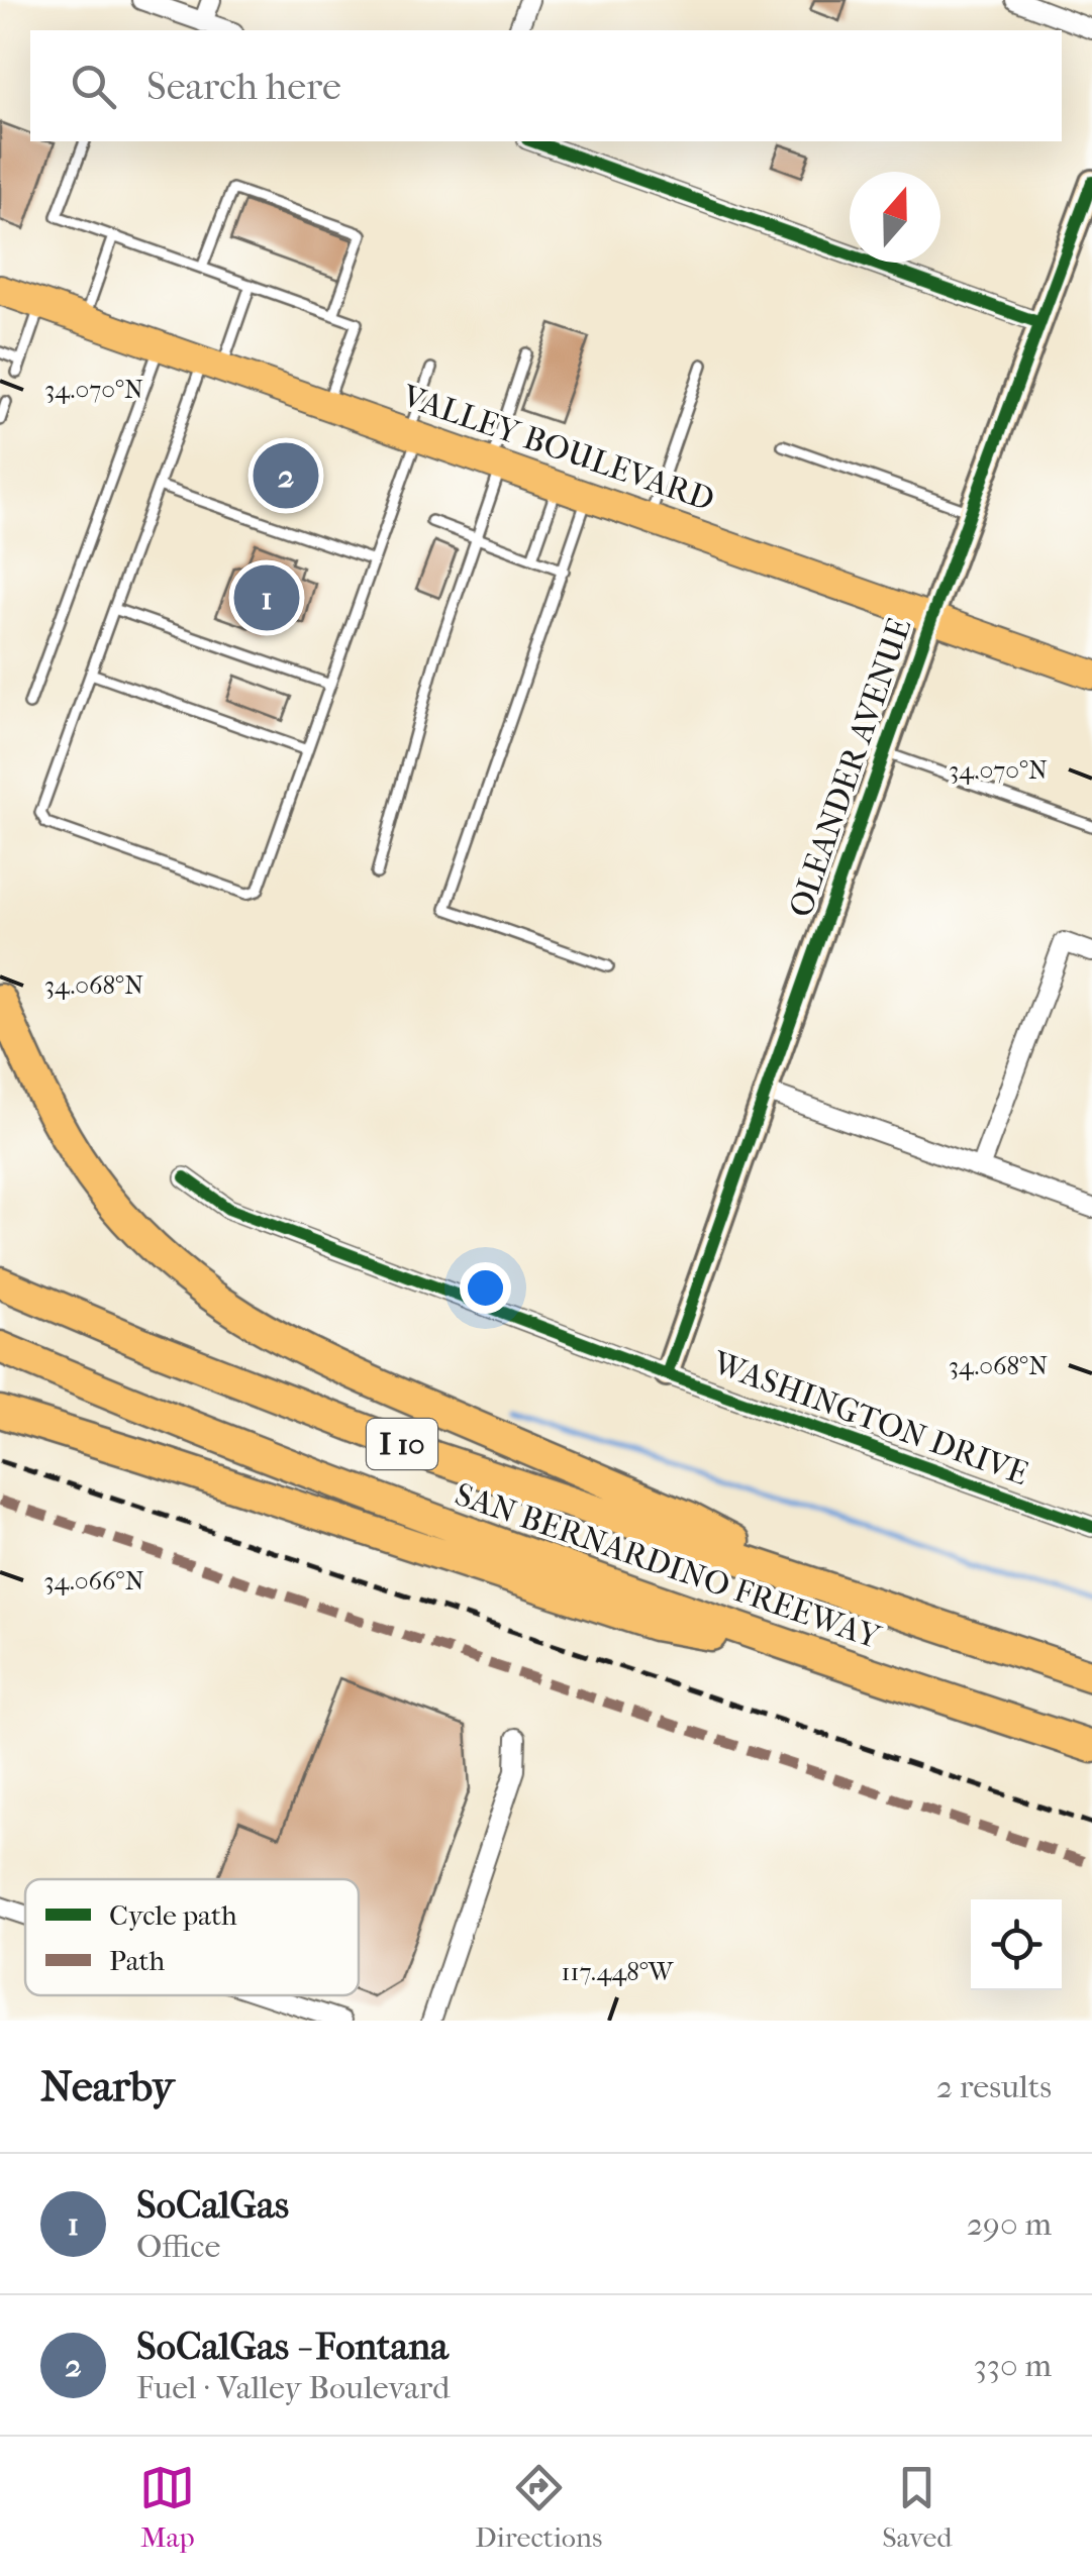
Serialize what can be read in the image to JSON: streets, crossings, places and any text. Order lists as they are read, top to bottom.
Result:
{
  "streets": {
    "highway": ["I 10", "SAN BERNARDINO FREEWAY"],
    "main road": ["VALLEY BOULEVARD"],
    "street": ["OLEANDER AVENUE", "WASHINGTON DRIVE"]
  },
  "crossings": [
    ["VALLEY BOULEVARD", "OLEANDER AVENUE"],
    ["OLEANDER AVENUE", "WASHINGTON DRIVE"]
  ],
  "legend": ["Cycle path", "Path"],
  "north": "top",
  "page": {
    "search": "Search here",
    "pins": ["2", "1"],
    "heading": ["Nearby", "2 results"],
    "list": [
      {
        "mark": "1",
        "name": "SoCalGas",
        "note": "Office",
        "value": "290 m"
      },
      {
        "mark": "2",
        "name": "SoCalGas - Fontana",
        "note": "Fuel · Valley Boulevard",
        "value": "330 m"
      }
    ],
    "nav": ["Map", "Directions", "Saved"]
  },
  "coordinates": [
    "34.070°N",
    "34.068°N",
    "34.066°N",
    "117.448°W"
  ]
}
